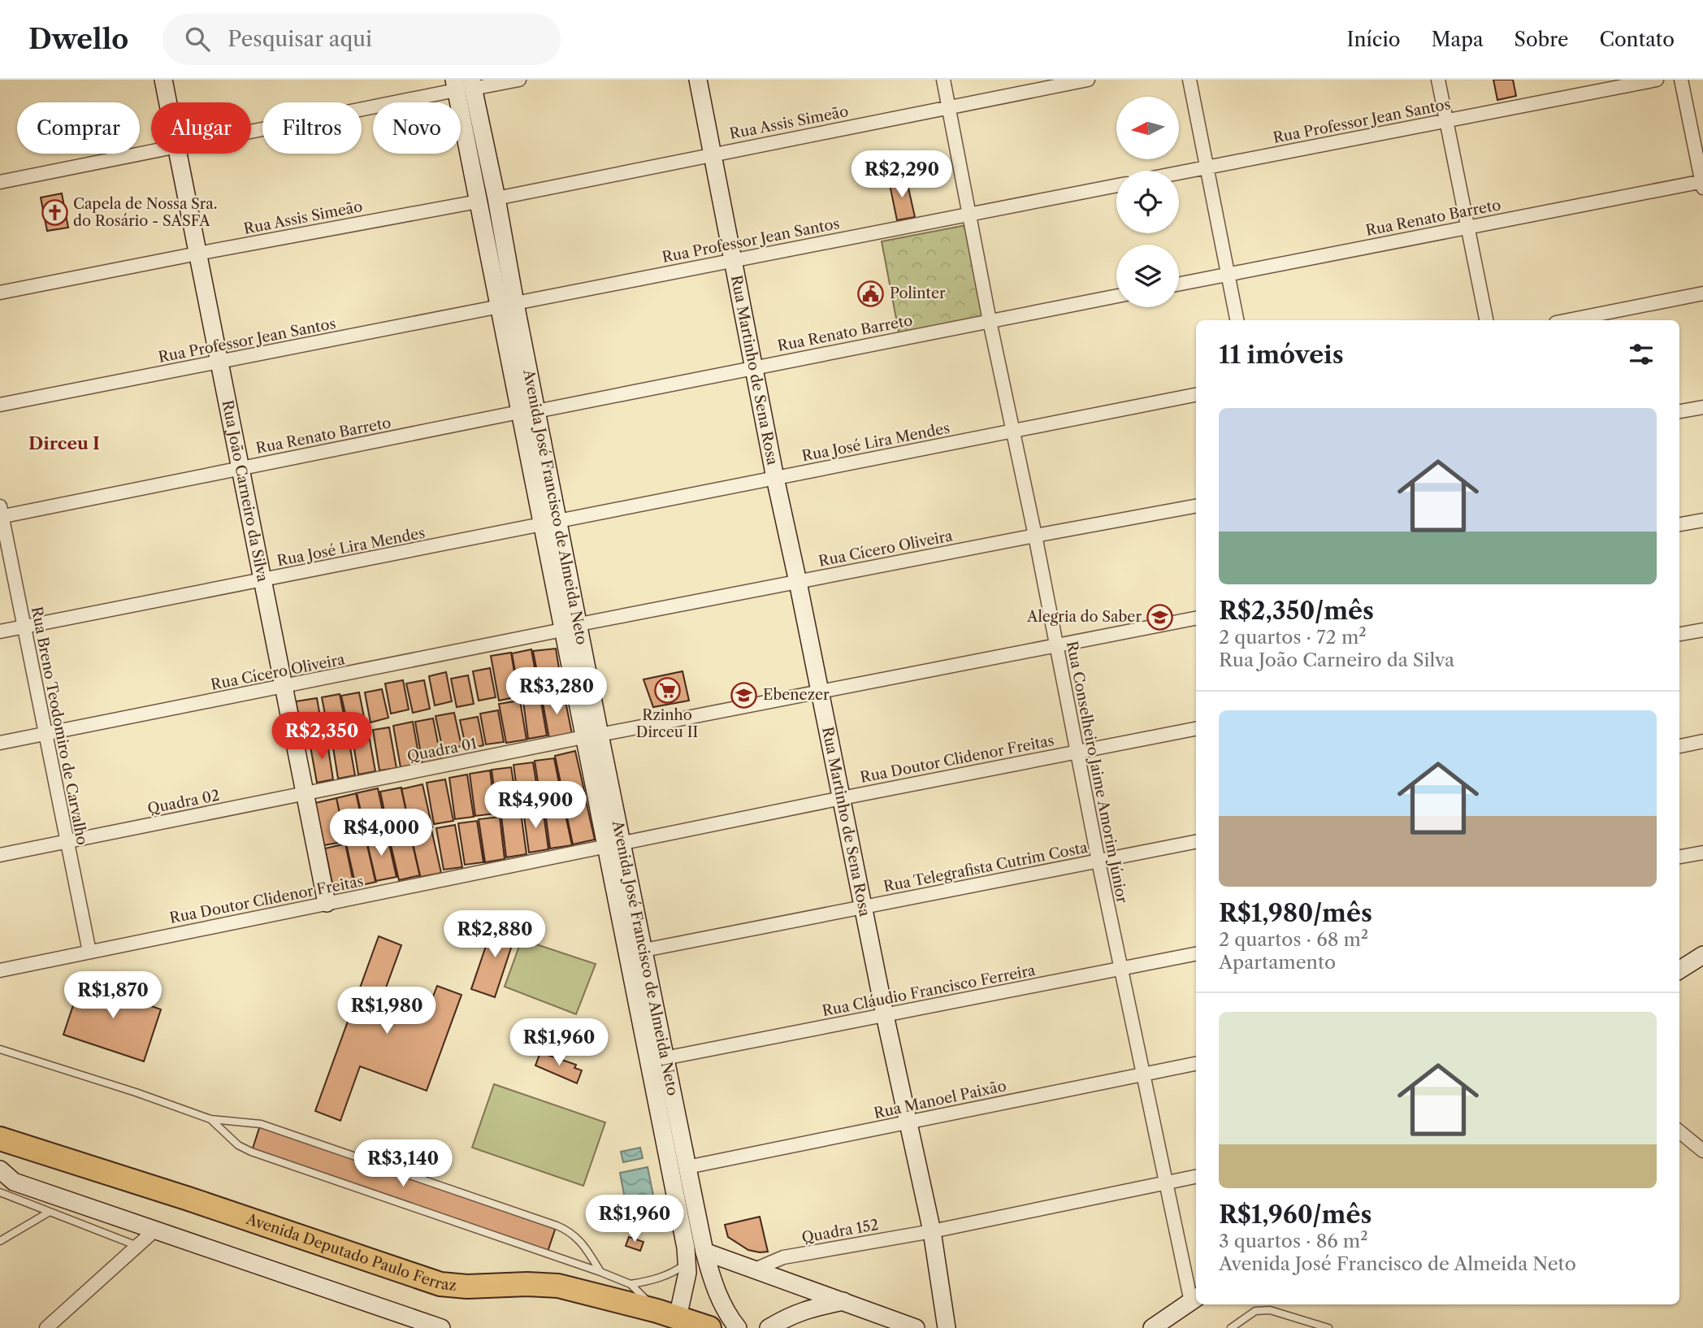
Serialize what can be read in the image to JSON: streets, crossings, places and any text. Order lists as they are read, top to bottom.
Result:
{
  "streets": {
    "highway": ["Avenida Deputado Paulo Ferraz"],
    "main road": ["Rua Martinho de Sena Rosa", "Rua João Carneiro da Silva", "Avenida José Francisco de Almeida Neto"],
    "street": [
      "Rua Professor Jean Santos",
      "Rua Assis Simeão",
      "Rua Renato Barreto",
      "Rua José Lira Mendes",
      "Rua Cícero Oliveira",
      "Rua Breno Teodomiro de Carvalho",
      "Quadra 01",
      "Rua Doutor Clidenor Freitas",
      "Rua Conselheiro Jaime Amorim Júnior",
      "Quadra 02",
      "Rua Telegrafista Cutrim Costa",
      "Rua Cláudio Francisco Ferreira",
      "Rua Manoel Paixão",
      "Quadra 152"
    ]
  },
  "crossings": [
    ["Rua Professor Jean Santos", "Rua Martinho de Sena Rosa"],
    ["Rua Professor Jean Santos", "Rua João Carneiro da Silva"],
    ["Rua Professor Jean Santos", "Avenida José Francisco de Almeida Neto"],
    ["Rua Professor Jean Santos", "Rua Conselheiro Jaime Amorim Júnior"],
    ["Rua Assis Simeão", "Rua Martinho de Sena Rosa"],
    ["Rua Assis Simeão", "Rua João Carneiro da Silva"],
    ["Rua Assis Simeão", "Avenida José Francisco de Almeida Neto"],
    ["Rua Assis Simeão", "Rua Conselheiro Jaime Amorim Júnior"],
    ["Rua Renato Barreto", "Rua Martinho de Sena Rosa"],
    ["Rua Renato Barreto", "Rua João Carneiro da Silva"],
    ["Rua Renato Barreto", "Avenida José Francisco de Almeida Neto"],
    ["Rua Renato Barreto", "Rua Breno Teodomiro de Carvalho"],
    ["Rua Renato Barreto", "Rua Conselheiro Jaime Amorim Júnior"],
    ["Rua Martinho de Sena Rosa", "Rua José Lira Mendes"],
    ["Rua Martinho de Sena Rosa", "Rua Cícero Oliveira"],
    ["Rua Martinho de Sena Rosa", "Quadra 01"],
    ["Rua Martinho de Sena Rosa", "Rua Doutor Clidenor Freitas"],
    ["Rua Martinho de Sena Rosa", "Rua Telegrafista Cutrim Costa"],
    ["Rua Martinho de Sena Rosa", "Rua Cláudio Francisco Ferreira"],
    ["Rua Martinho de Sena Rosa", "Rua Manoel Paixão"],
    ["Rua Martinho de Sena Rosa", "Quadra 152"],
    ["Rua José Lira Mendes", "Rua João Carneiro da Silva"],
    ["Rua José Lira Mendes", "Avenida José Francisco de Almeida Neto"],
    ["Rua José Lira Mendes", "Rua Breno Teodomiro de Carvalho"],
    ["Rua José Lira Mendes", "Rua Conselheiro Jaime Amorim Júnior"],
    ["Rua João Carneiro da Silva", "Rua Cícero Oliveira"],
    ["Rua João Carneiro da Silva", "Quadra 01"],
    ["Rua João Carneiro da Silva", "Rua Doutor Clidenor Freitas"],
    ["Rua João Carneiro da Silva", "Quadra 02"],
    ["Avenida José Francisco de Almeida Neto", "Rua Cícero Oliveira"],
    ["Avenida José Francisco de Almeida Neto", "Quadra 01"],
    ["Avenida José Francisco de Almeida Neto", "Rua Doutor Clidenor Freitas"],
    ["Avenida José Francisco de Almeida Neto", "Rua Telegrafista Cutrim Costa"],
    ["Avenida José Francisco de Almeida Neto", "Rua Cláudio Francisco Ferreira"],
    ["Avenida José Francisco de Almeida Neto", "Rua Manoel Paixão"],
    ["Avenida José Francisco de Almeida Neto", "Avenida Deputado Paulo Ferraz"],
    ["Rua Cícero Oliveira", "Rua Breno Teodomiro de Carvalho"],
    ["Rua Cícero Oliveira", "Rua Conselheiro Jaime Amorim Júnior"],
    ["Rua Breno Teodomiro de Carvalho", "Rua Doutor Clidenor Freitas"],
    ["Rua Breno Teodomiro de Carvalho", "Quadra 02"],
    ["Quadra 01", "Rua Conselheiro Jaime Amorim Júnior"],
    ["Quadra 01", "Quadra 02"],
    ["Rua Doutor Clidenor Freitas", "Rua Conselheiro Jaime Amorim Júnior"],
    ["Rua Conselheiro Jaime Amorim Júnior", "Rua Telegrafista Cutrim Costa"],
    ["Rua Conselheiro Jaime Amorim Júnior", "Rua Cláudio Francisco Ferreira"],
    ["Rua Conselheiro Jaime Amorim Júnior", "Rua Manoel Paixão"],
    ["Rua Conselheiro Jaime Amorim Júnior", "Quadra 152"]
  ],
  "districts": ["Dirceu I"],
  "places": {
    "church": ["Capela de Nossa Sra. do Rosário - SASFA"],
    "public building": ["Polinter"],
    "school or university": ["Alegria do Saber", "Ebenezer"],
    "supermarket": ["Rzinho Dirceu II"]
  },
  "north": "left",
  "page": {
    "header": "Dwello",
    "search": "Pesquisar aqui",
    "nav": [
      "Início",
      "Mapa",
      "Sobre",
      "Contato"
    ],
    "chip": [
      "Comprar",
      "Alugar",
      "Filtros",
      "Novo"
    ],
    "price": [
      "R$2,290",
      "R$3,280",
      "R$2,350",
      "R$4,900",
      "R$4,000",
      "R$2,880",
      "R$1,870",
      "R$1,980",
      "R$1,960",
      "R$3,140",
      "R$1,960"
    ],
    "heading": "11 imóveis",
    "list": [
      {
        "name": "R$2,350/mês",
        "note": "2 quartos · 72 m² · Rua João Carneiro da Silva"
      },
      {
        "name": "R$1,980/mês",
        "note": "2 quartos · 68 m² · Apartamento"
      },
      {
        "name": "R$1,960/mês",
        "note": "3 quartos · 86 m² · Avenida José Francisco de Almeida Neto"
      }
    ]
  }
}
